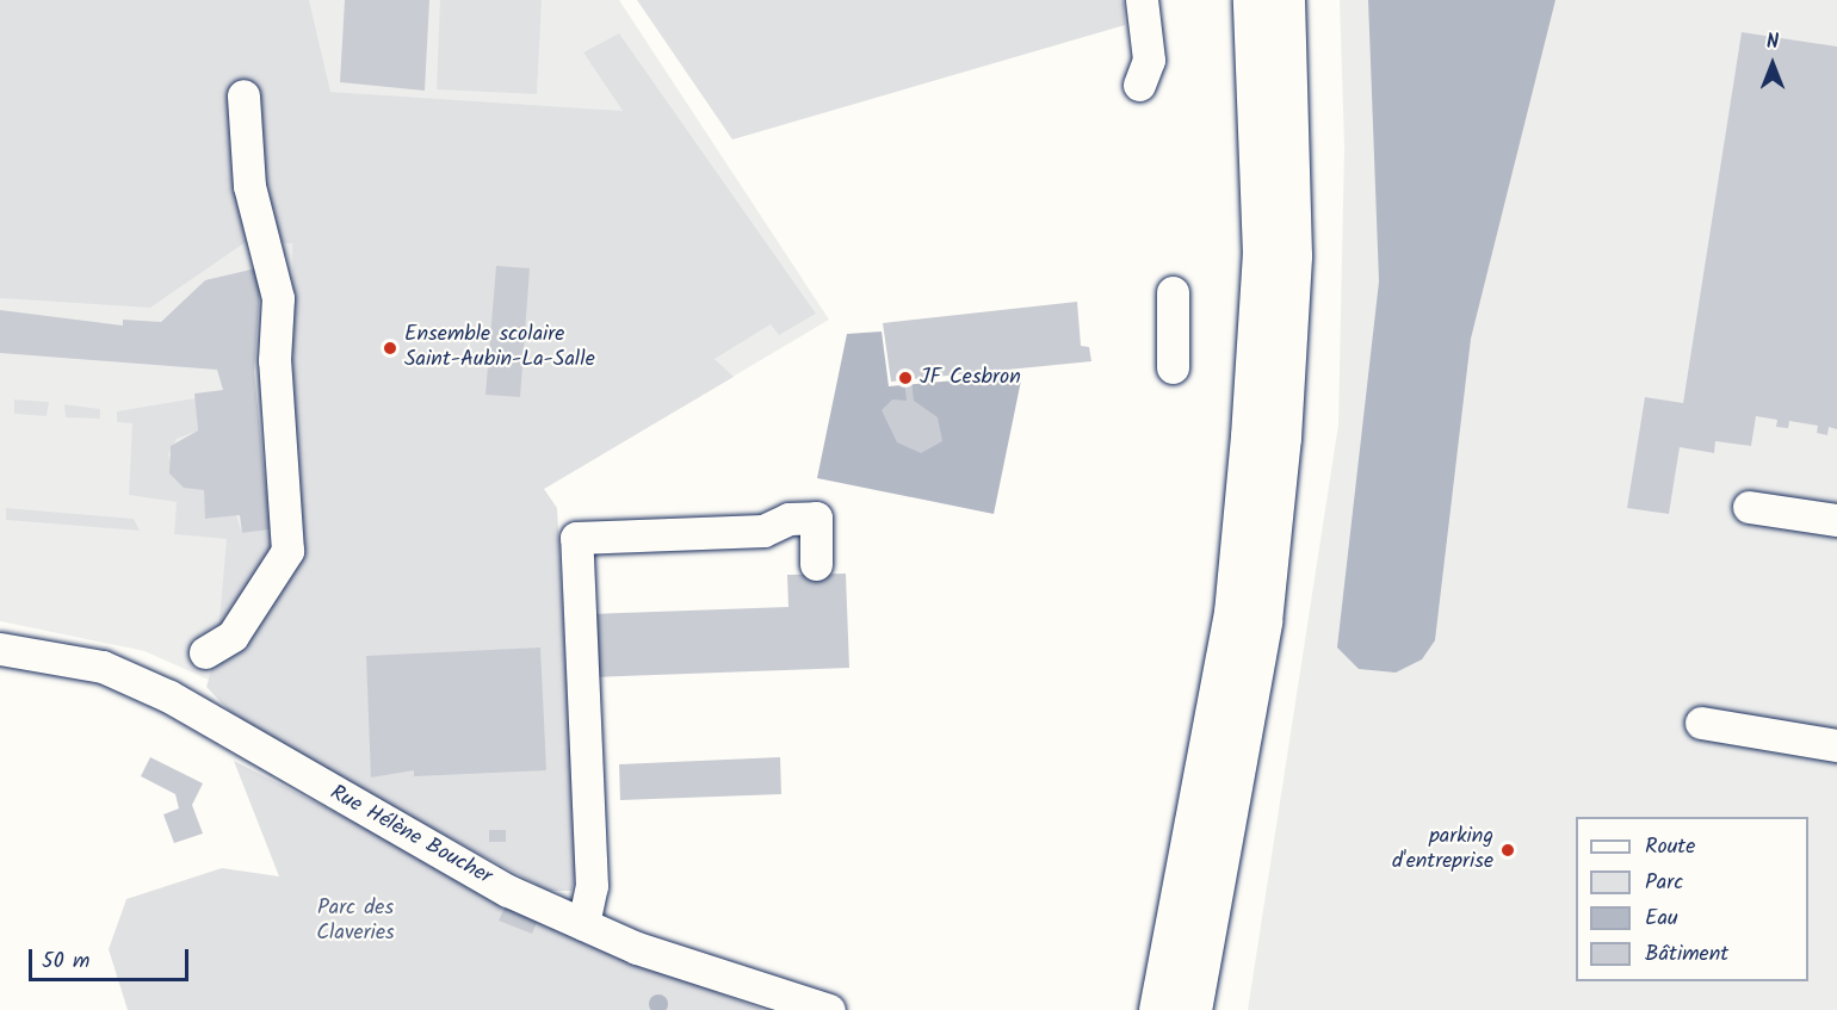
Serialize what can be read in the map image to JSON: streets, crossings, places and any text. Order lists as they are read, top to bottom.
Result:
{
  "streets": {
    "street": ["Rue Hélène Boucher"]
  },
  "parks": ["Parc des Claveries"],
  "places": ["Ensemble scolaire Saint-Aubin-La-Salle", "JF Cesbron", "parking d'entreprise"],
  "legend": [
    "Route",
    "Parc",
    "Eau",
    "Bâtiment"
  ],
  "scale_bar": "50 m",
  "north": "top"
}
